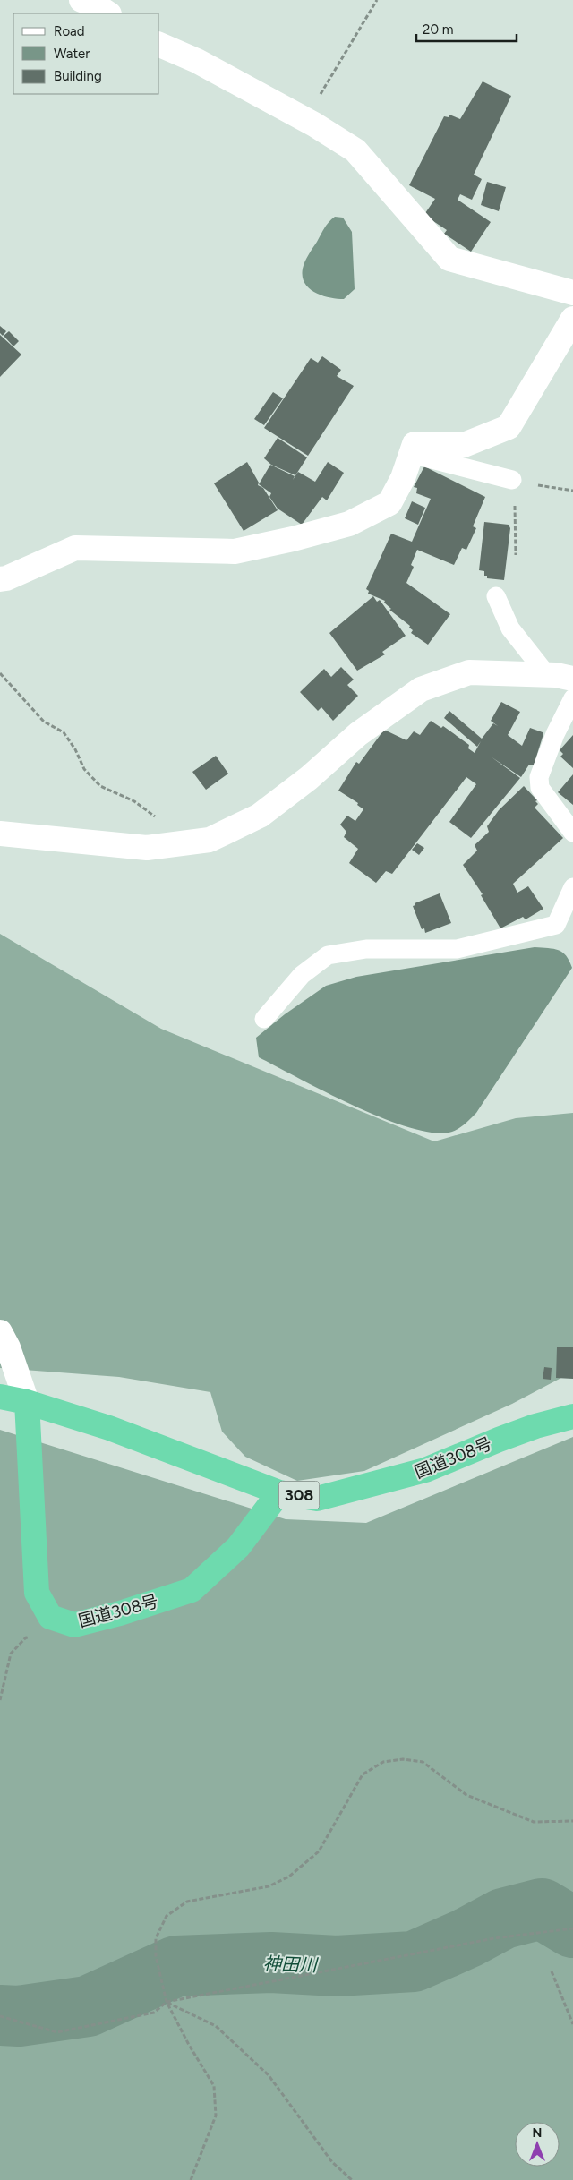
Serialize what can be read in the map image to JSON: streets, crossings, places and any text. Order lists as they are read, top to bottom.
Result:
{
  "streets": {
    "highway": ["国道308号", "308"]
  },
  "water": ["神田川"],
  "legend": ["Road", "Water", "Building"],
  "scale_bar": "20 m",
  "north": "top"
}
